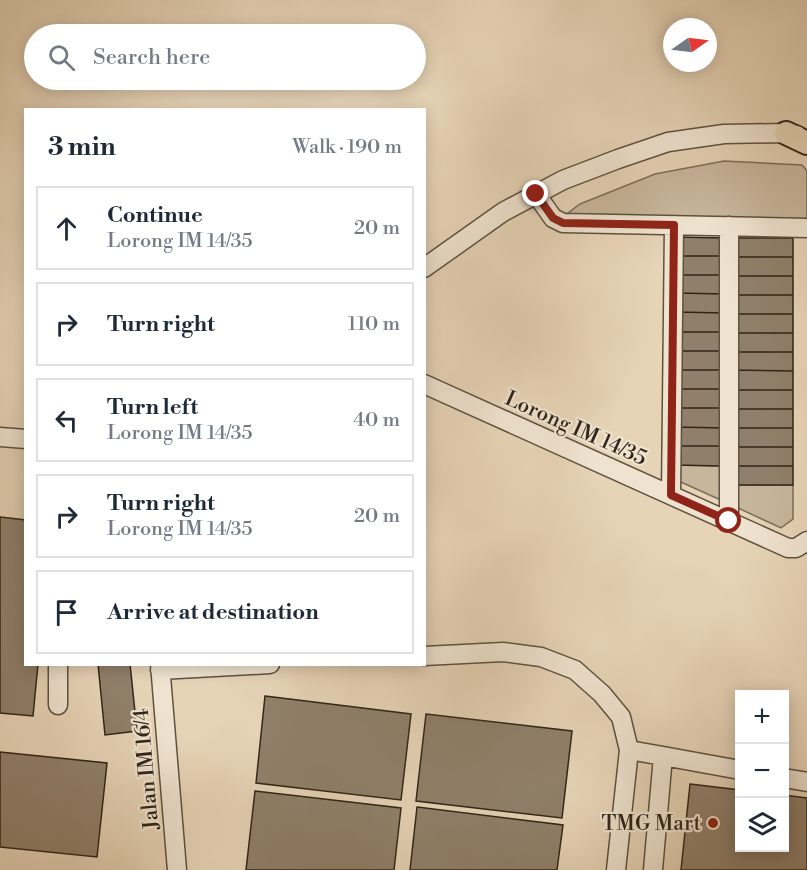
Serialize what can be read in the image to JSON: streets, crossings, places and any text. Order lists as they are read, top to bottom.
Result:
{
  "streets": {
    "street": ["Lorong IM 14/35", "Jalan IM 16/4"]
  },
  "places": ["TMG Mart"],
  "north": "right",
  "page": {
    "search": "Search here",
    "heading": ["3 min", "Walk · 190 m"],
    "list": [
      ["Continue", "Lorong IM 14/35", "20 m"],
      ["Turn right", "110 m"],
      ["Turn left", "Lorong IM 14/35", "40 m"],
      ["Turn right", "Lorong IM 14/35", "20 m"],
      "Arrive at destination"
    ],
    "map_buttons": ["+", "−"]
  }
}
